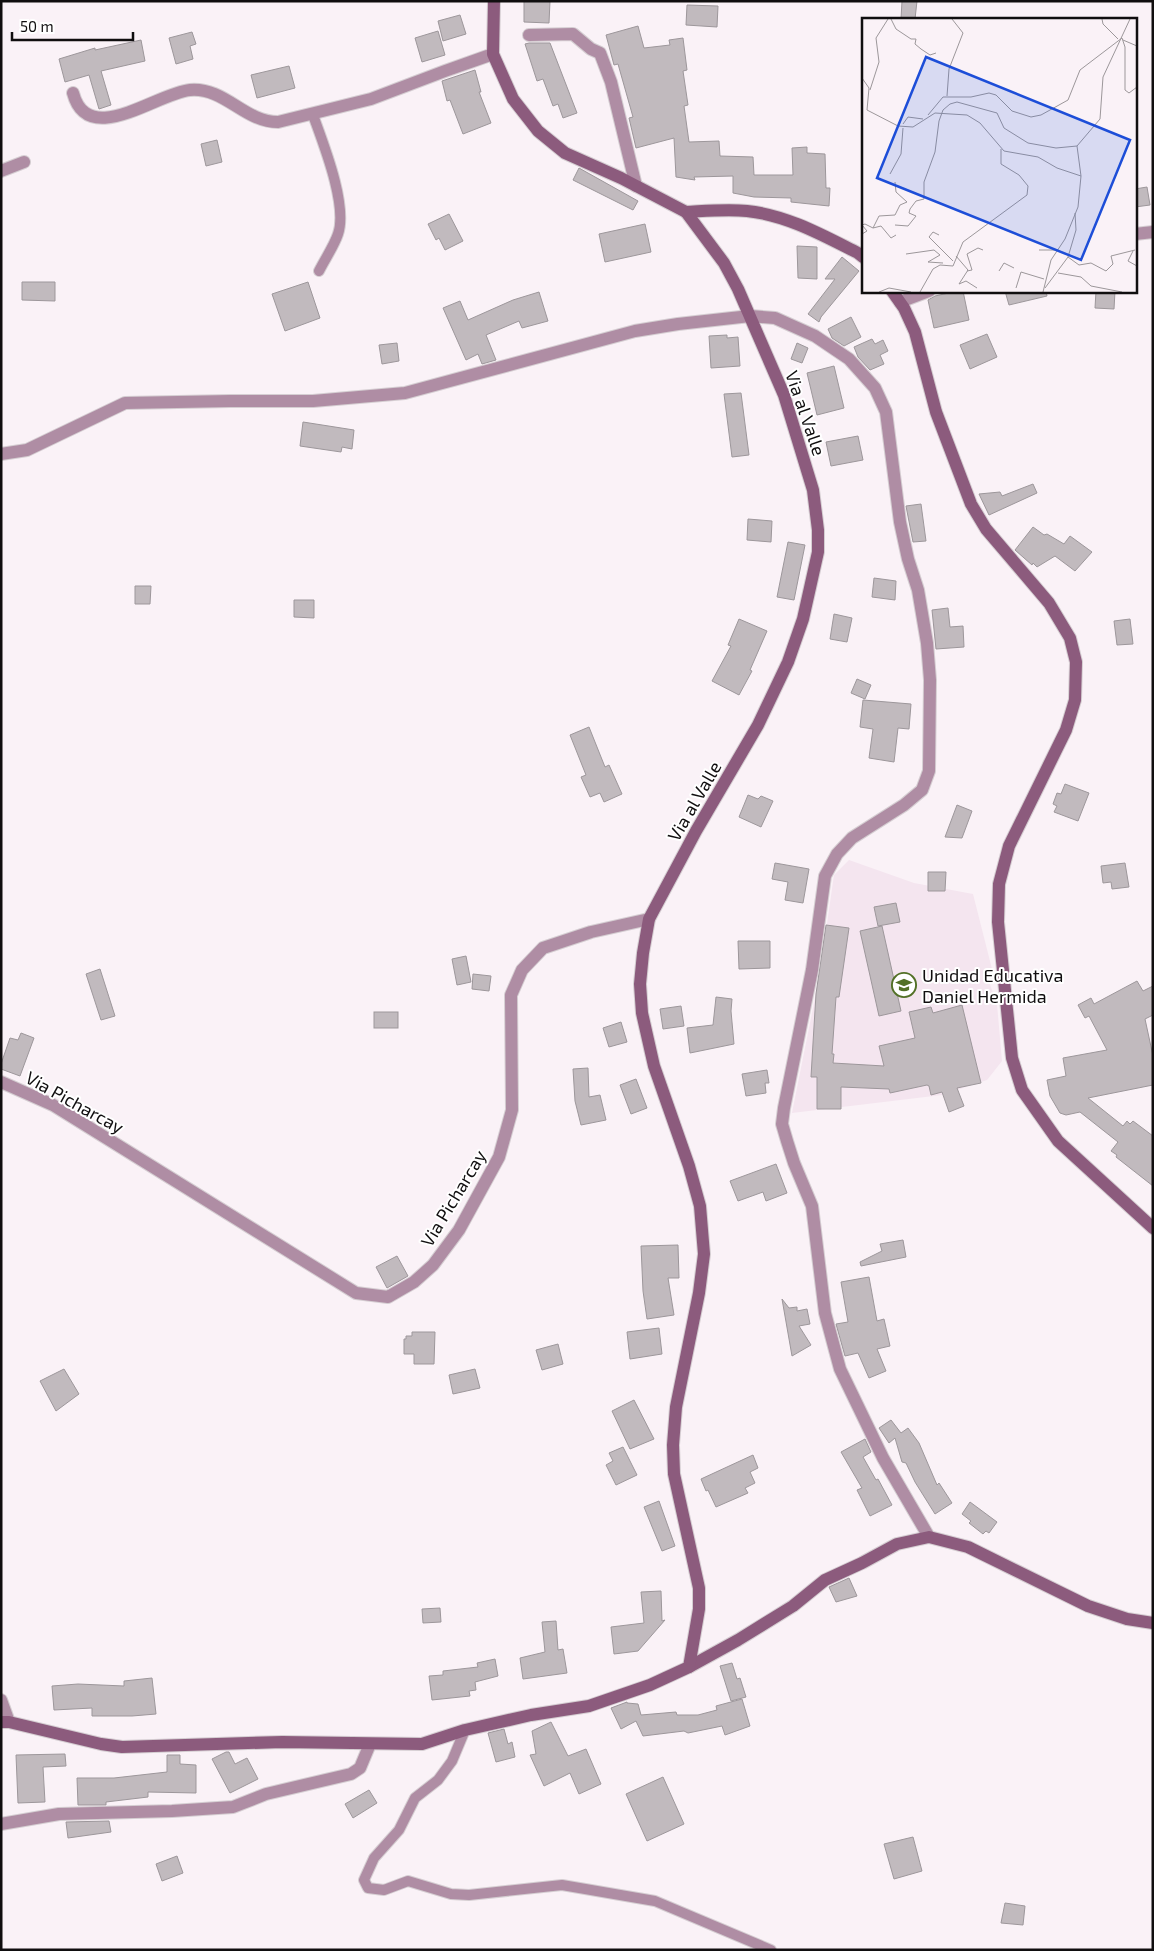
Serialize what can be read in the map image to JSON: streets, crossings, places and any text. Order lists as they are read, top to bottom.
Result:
{
  "streets": {
    "main road": ["Via al Valle"],
    "street": ["Via Picharcay"]
  },
  "crossings": [
    ["Via al Valle", "Via Picharcay"]
  ],
  "places": {
    "school or university": ["Unidad Educativa Daniel Hermida"]
  },
  "scale_bar": "50 m"
}
